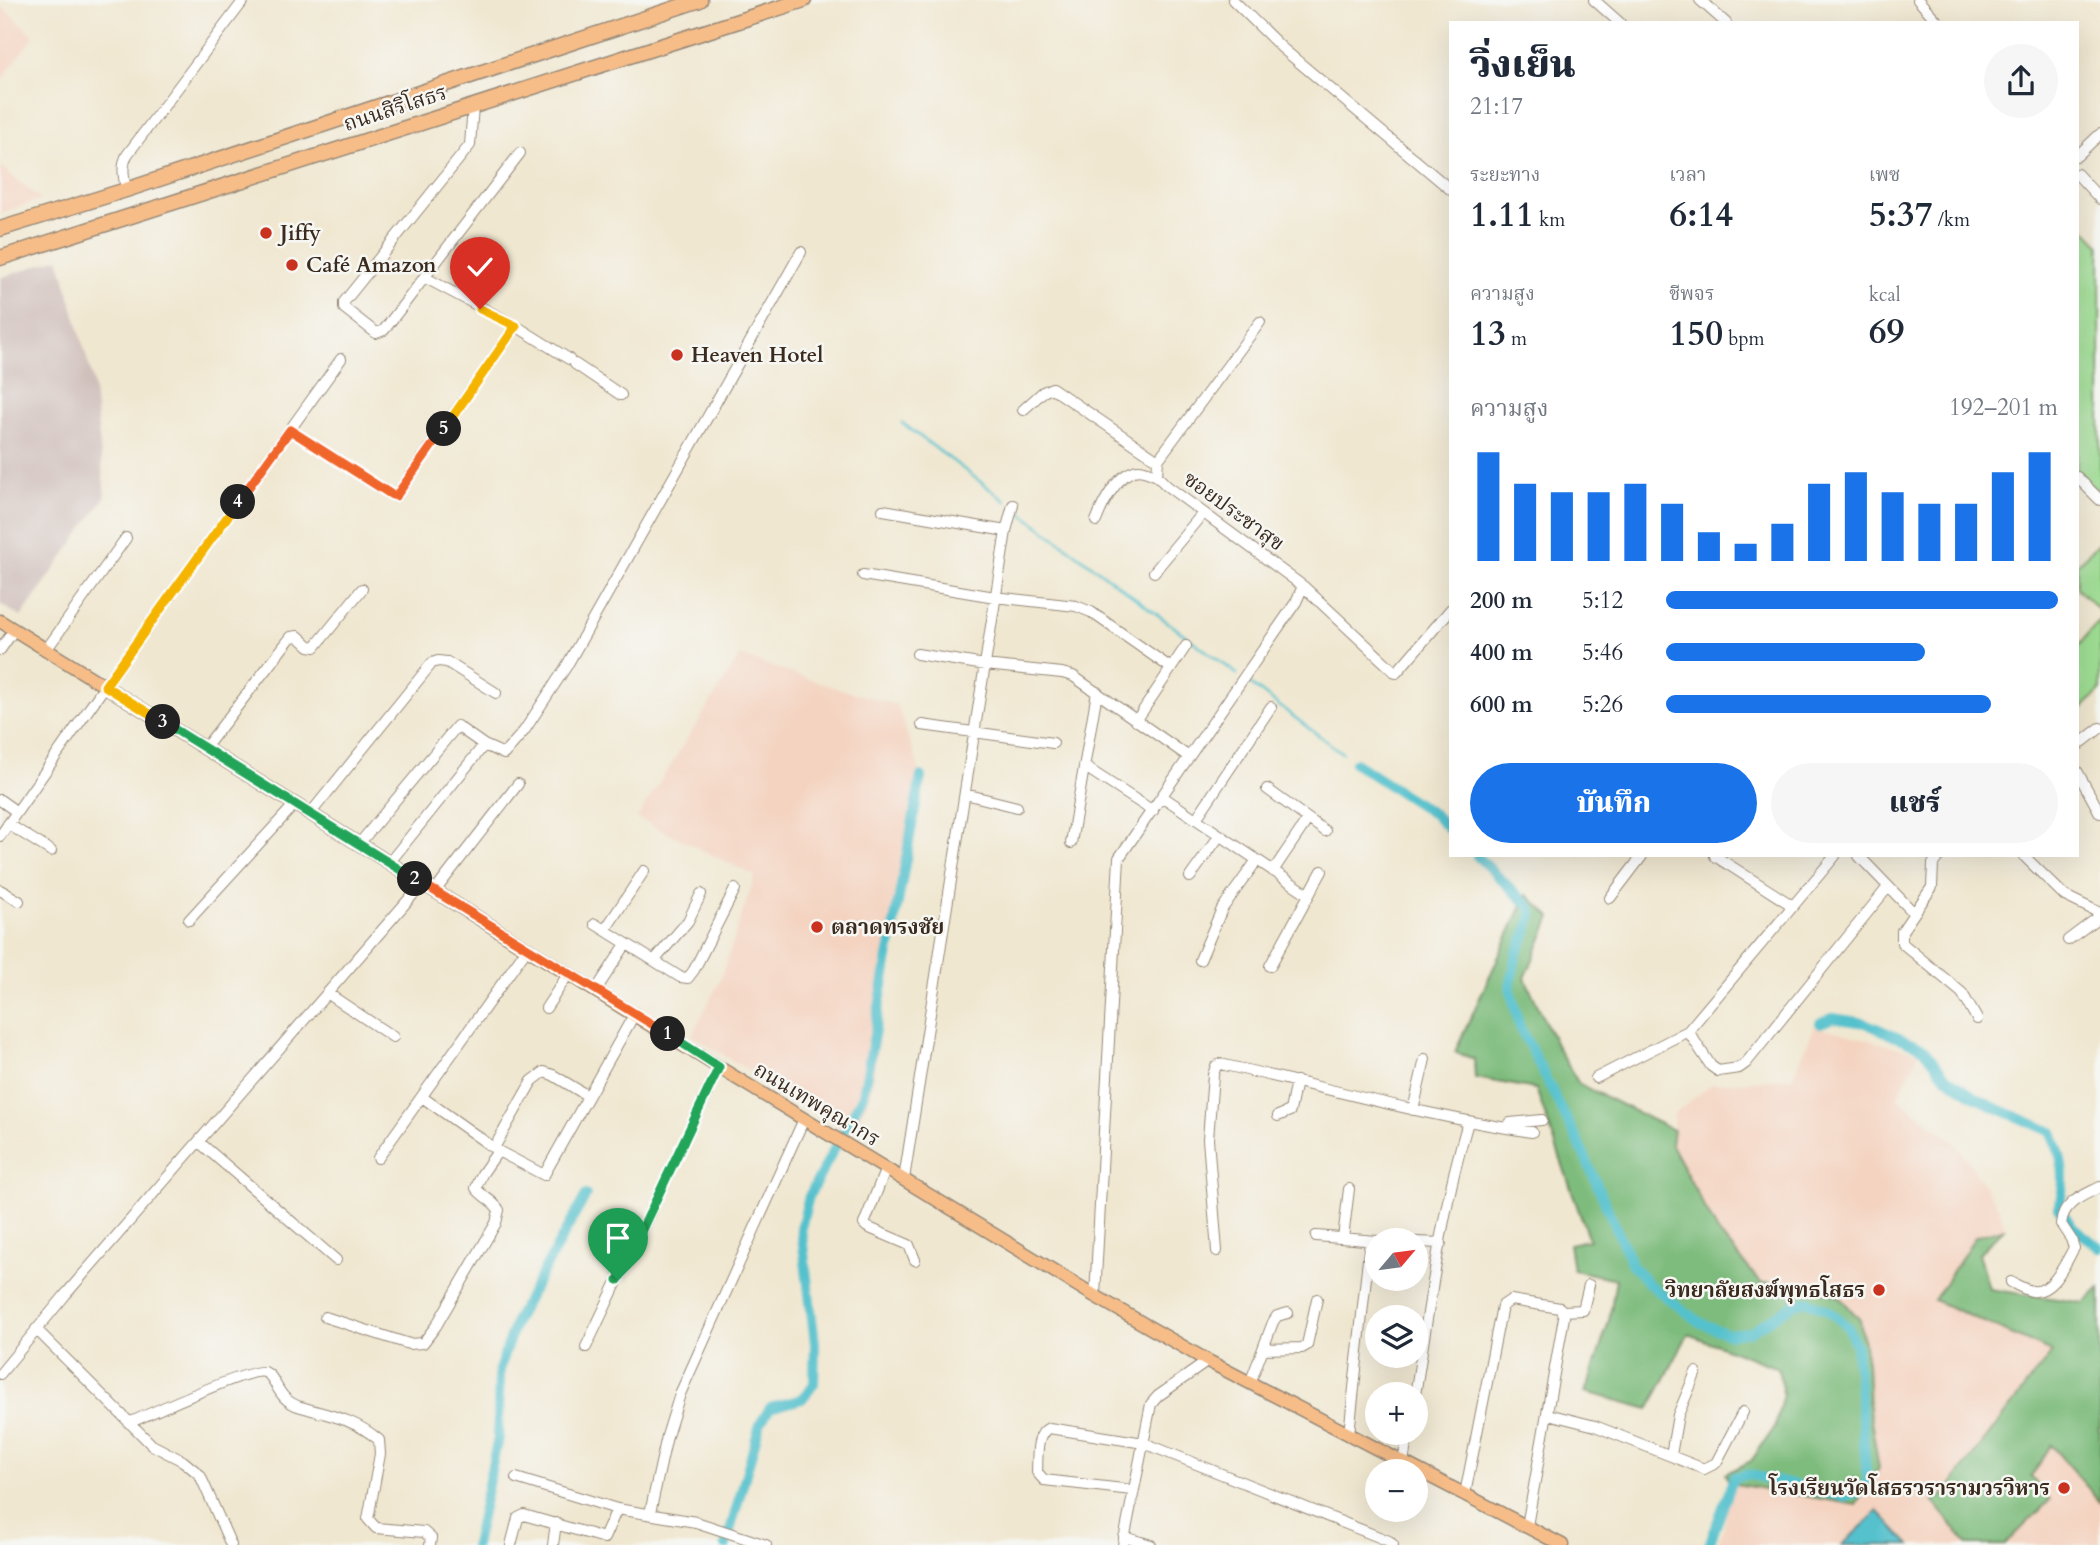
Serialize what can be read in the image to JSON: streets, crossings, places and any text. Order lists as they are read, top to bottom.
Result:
{
  "streets": {
    "highway": ["ถนนสิริโสธร"],
    "main road": ["ถนนเทพคุณากร"],
    "street": ["ซอยประชาสุข"]
  },
  "places": [
    "Jiffy",
    "Café Amazon",
    "Heaven Hotel",
    "ตลาดทรงชัย",
    "วิทยาลัยสงฆ์พุทธโสธร",
    "โรงเรียนวัดโสธรวรารามวรวิหาร"
  ],
  "north": "top right",
  "page": {
    "heading": ["วิ่งเย็น", "21:17"],
    "stats": [
      ["ระยะทาง", "1.11 km"],
      ["เวลา", "6:14"],
      ["เพซ", "5:37 /km"],
      ["ความสูง", "13 m"],
      ["ชีพจร", "150 bpm"],
      ["kcal", "69"]
    ],
    "chart": ["ความสูง", "192–201 m"],
    "pins": [
      "5",
      "4",
      "3",
      "2",
      "1"
    ],
    "list": [
      {
        "name": "200 m",
        "note": "5:12"
      },
      {
        "name": "400 m",
        "note": "5:46"
      },
      {
        "name": "600 m",
        "note": "5:26"
      }
    ],
    "buttons": ["บันทึก", "แชร์"],
    "map_buttons": ["+", "−"]
  }
}
